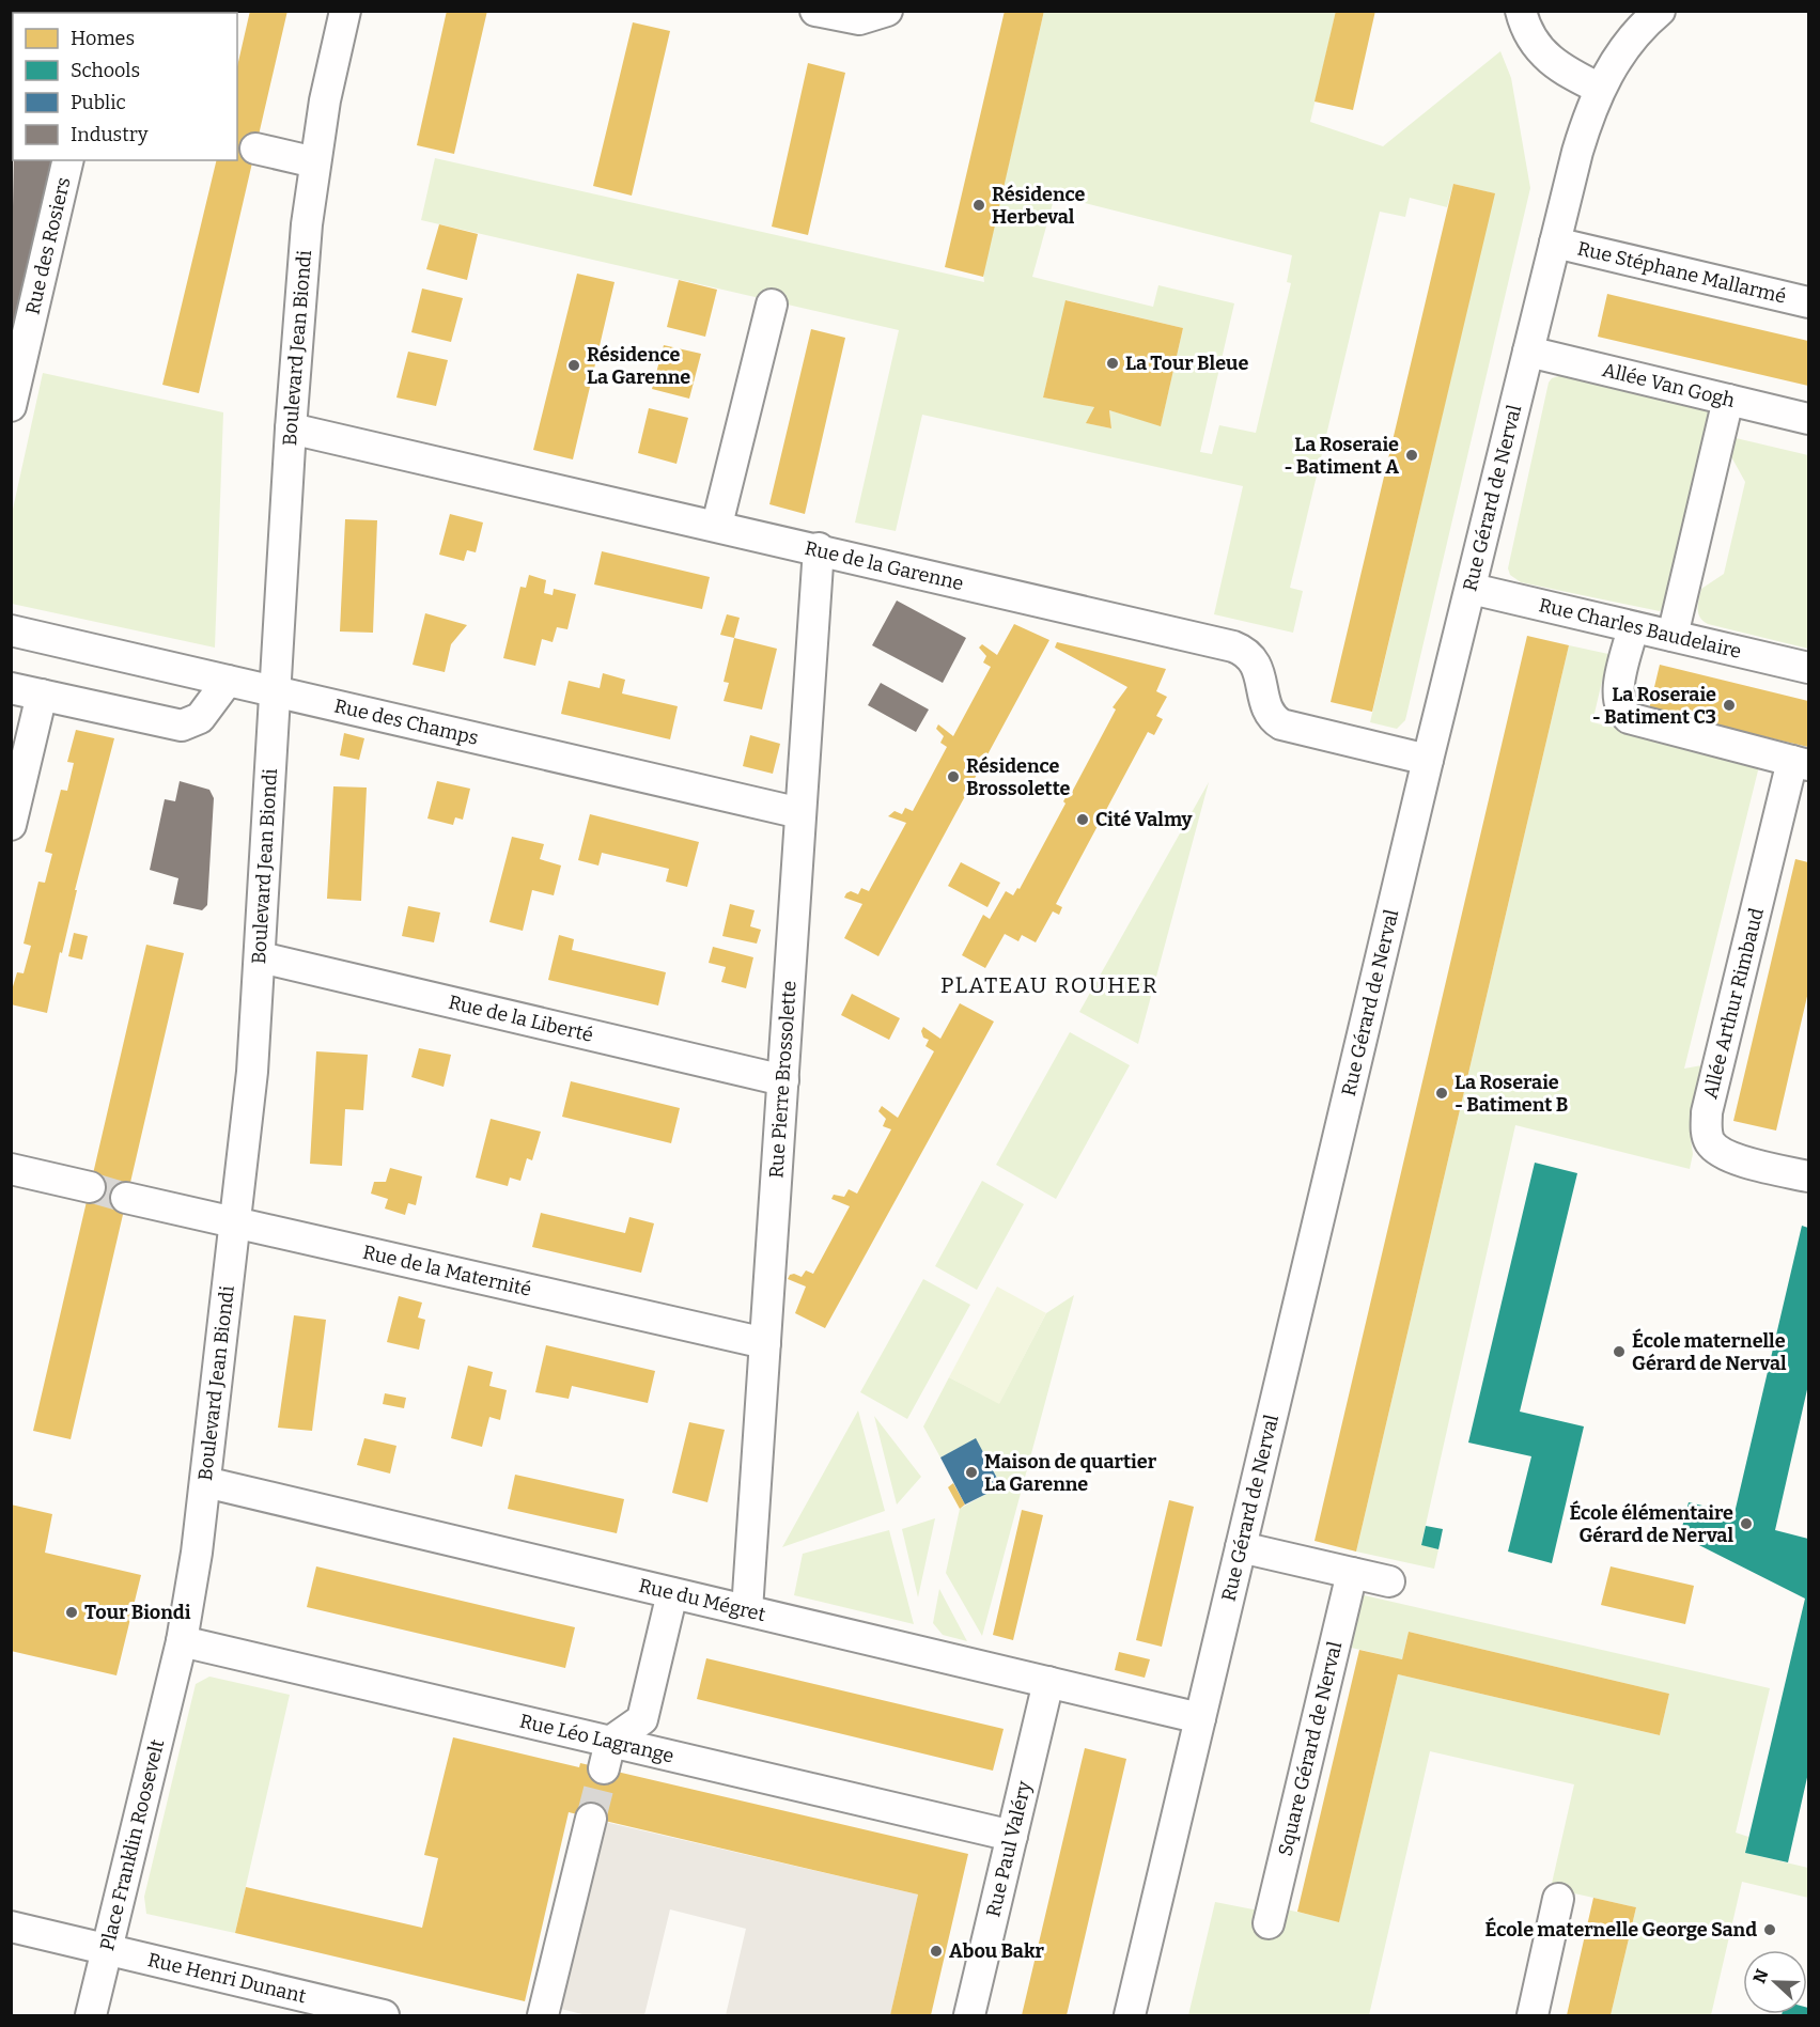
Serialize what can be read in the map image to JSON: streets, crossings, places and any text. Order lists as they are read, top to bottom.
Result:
{
  "streets": {
    "street": [
      "Rue des Rosiers",
      "Rue Stéphane Mallarmé",
      "Boulevard Jean Biondi",
      "Allée Van Gogh",
      "Rue Gérard de Nerval",
      "Rue de la Garenne",
      "Rue Charles Baudelaire",
      "Rue des Champs",
      "Allée Arthur Rimbaud",
      "Rue de la Liberté",
      "Rue Pierre Brossolette",
      "Rue de la Maternité",
      "Rue du Mégret",
      "Rue Léo Lagrange",
      "Square Gérard de Nerval",
      "Place Franklin Roosevelt",
      "Rue Paul Valéry",
      "Rue Henri Dunant"
    ]
  },
  "crossings": [
    ["Rue Stéphane Mallarmé", "Rue Gérard de Nerval"],
    ["Boulevard Jean Biondi", "Rue de la Garenne"],
    ["Boulevard Jean Biondi", "Rue des Champs"],
    ["Boulevard Jean Biondi", "Rue de la Liberté"],
    ["Boulevard Jean Biondi", "Rue de la Maternité"],
    ["Boulevard Jean Biondi", "Rue du Mégret"],
    ["Boulevard Jean Biondi", "Rue Léo Lagrange"],
    ["Boulevard Jean Biondi", "Place Franklin Roosevelt"],
    ["Allée Van Gogh", "Rue Gérard de Nerval"],
    ["Rue Gérard de Nerval", "Rue de la Garenne"],
    ["Rue Gérard de Nerval", "Rue Charles Baudelaire"],
    ["Rue Gérard de Nerval", "Rue du Mégret"],
    ["Rue de la Garenne", "Rue Pierre Brossolette"],
    ["Rue Charles Baudelaire", "Allée Arthur Rimbaud"],
    ["Rue des Champs", "Rue Pierre Brossolette"],
    ["Rue de la Liberté", "Rue Pierre Brossolette"],
    ["Rue Pierre Brossolette", "Rue de la Maternité"],
    ["Rue Pierre Brossolette", "Rue du Mégret"],
    ["Rue du Mégret", "Rue Paul Valéry"],
    ["Rue Léo Lagrange", "Rue Paul Valéry"],
    ["Place Franklin Roosevelt", "Rue Henri Dunant"]
  ],
  "districts": ["PLATEAU ROUHER"],
  "places": [
    "Résidence Herbeval",
    "La Tour Bleue",
    "Résidence La Garenne",
    "La Roseraie - Batiment A",
    "La Roseraie - Batiment C3",
    "Résidence Brossolette",
    "Cité Valmy",
    "La Roseraie - Batiment B",
    "École maternelle Gérard de Nerval",
    "Maison de quartier La Garenne",
    "École élémentaire Gérard de Nerval",
    "Tour Biondi",
    "École maternelle George Sand",
    "Abou Bakr"
  ],
  "legend": [
    "Homes",
    "Schools",
    "Public",
    "Industry"
  ],
  "north": "left"
}
